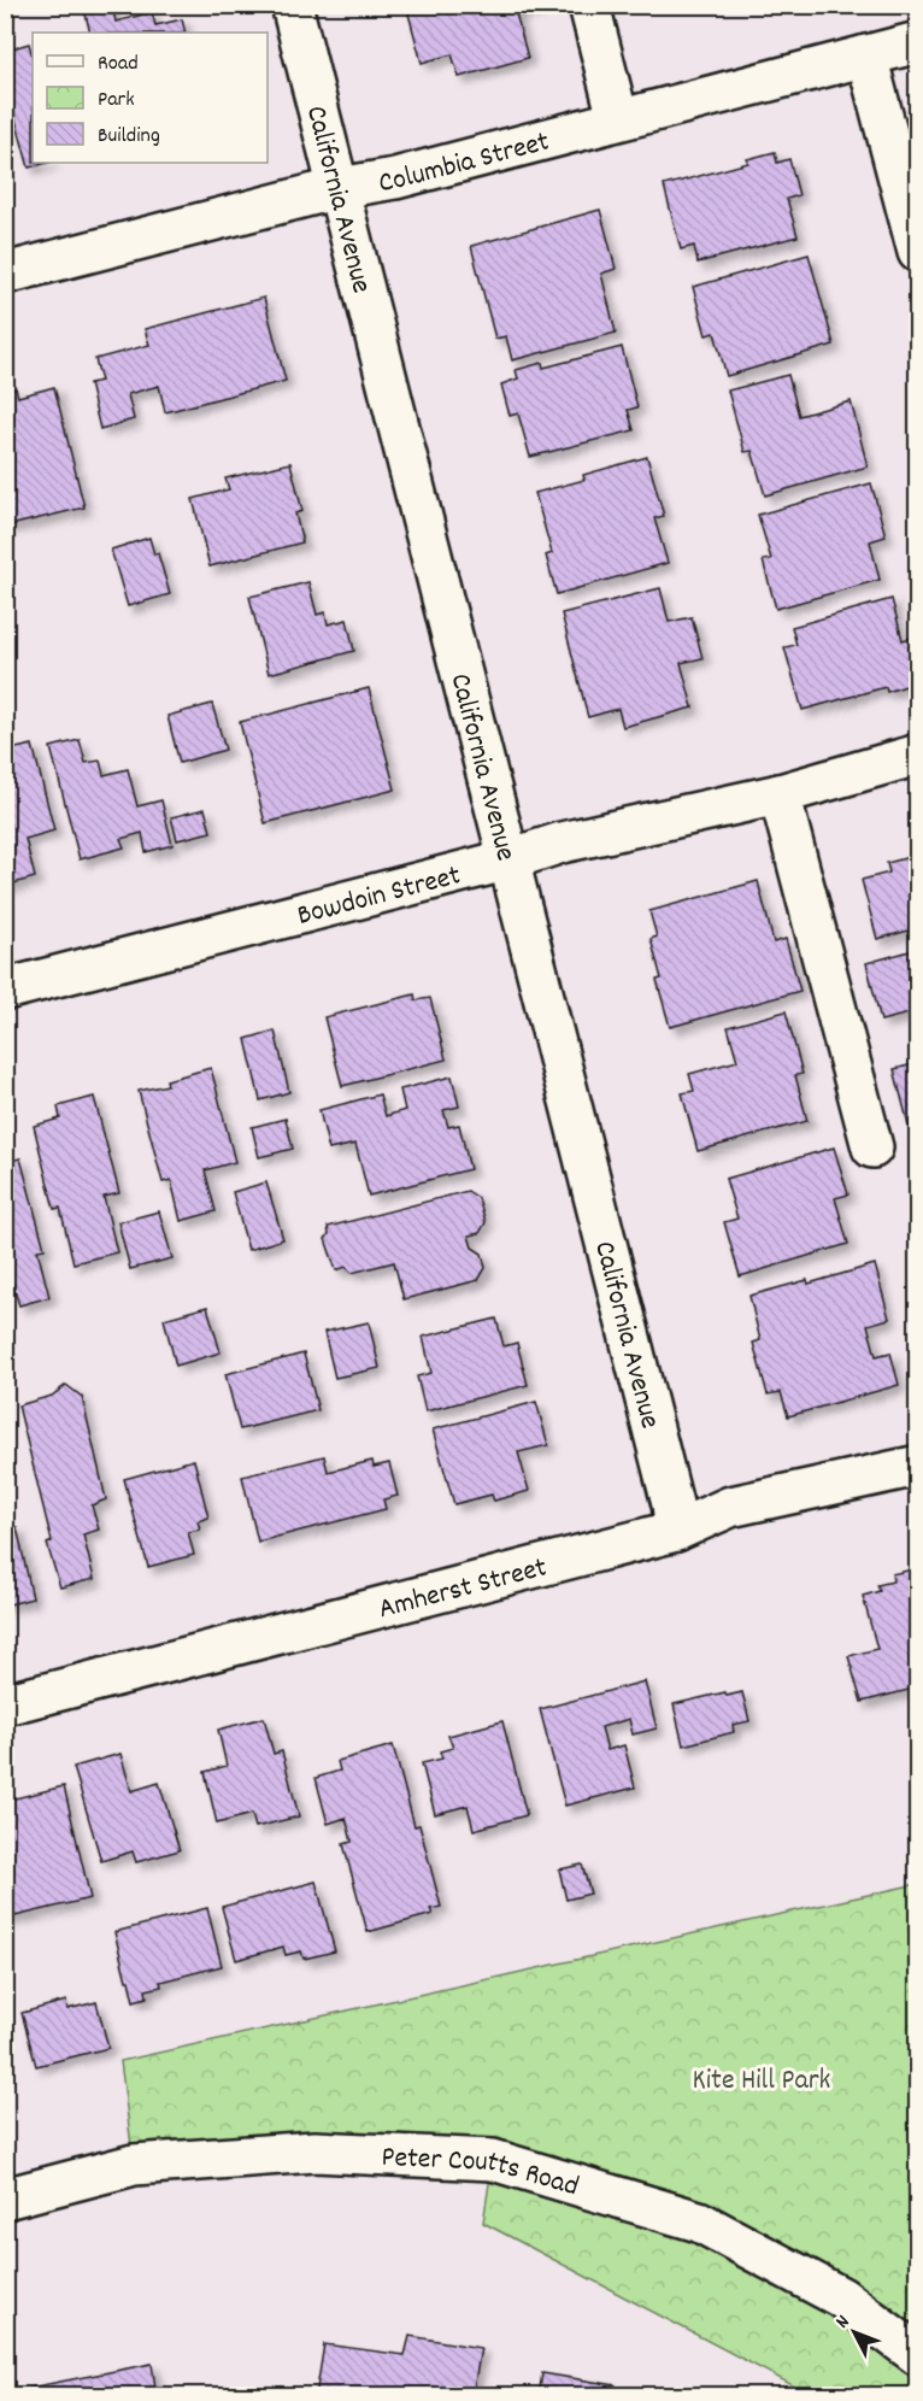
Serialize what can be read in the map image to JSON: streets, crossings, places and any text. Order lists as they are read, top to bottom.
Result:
{
  "streets": {
    "street": [
      "Columbia Street",
      "California Avenue",
      "Bowdoin Street",
      "Amherst Street",
      "Peter Coutts Road"
    ]
  },
  "crossings": [
    ["Columbia Street", "California Avenue"],
    ["California Avenue", "Bowdoin Street"],
    ["California Avenue", "Amherst Street"]
  ],
  "parks": ["Kite Hill Park"],
  "legend": ["Road", "Park", "Building"],
  "north": "top left"
}
